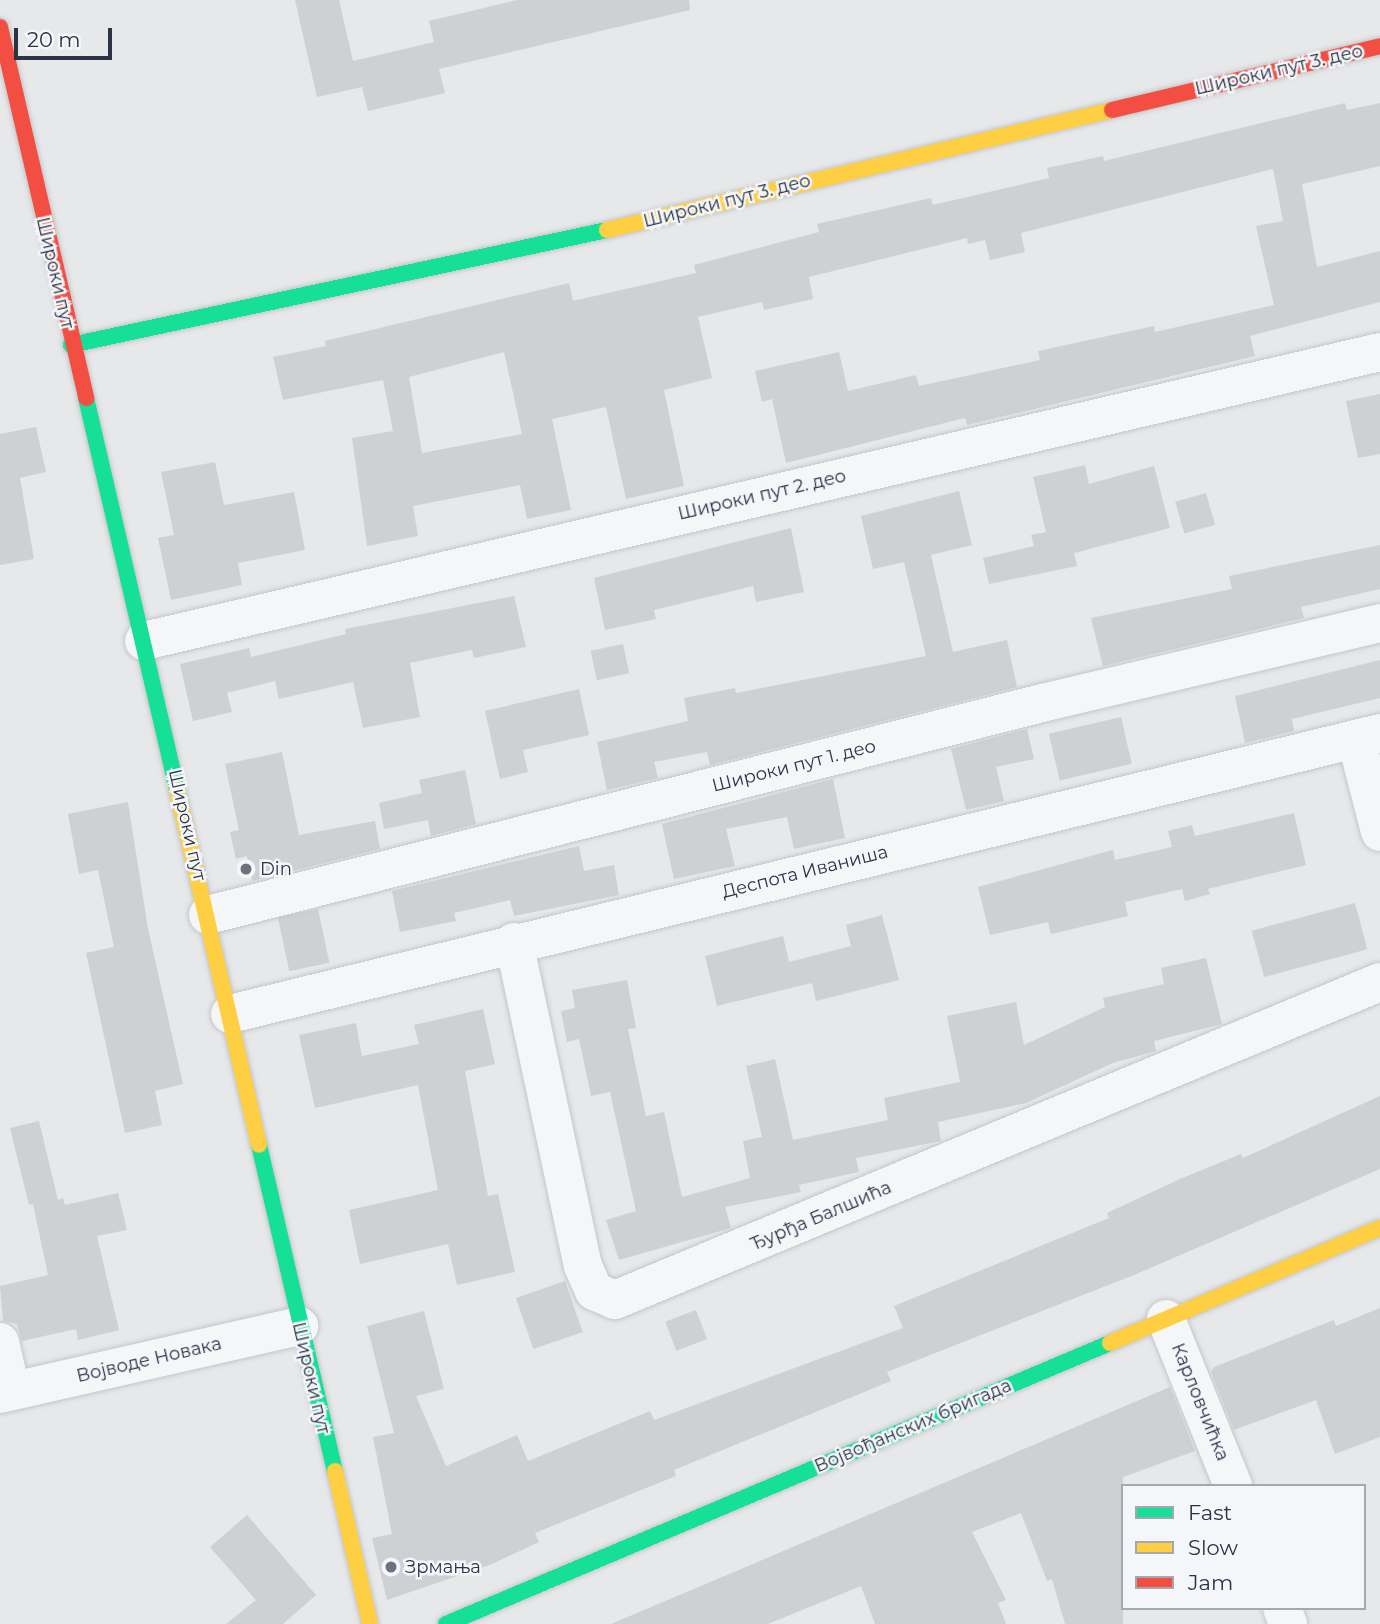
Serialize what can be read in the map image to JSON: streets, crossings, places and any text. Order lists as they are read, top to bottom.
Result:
{
  "streets": {
    "street": [
      "Широки пут 3. део",
      "Широки пут",
      "Широки пут 2. део",
      "Широки пут 1. део",
      "Деспота Иваниша",
      "Ђурђа Балшића",
      "Војводе Новака",
      "Карловчићка",
      "Војвођанских бригада"
    ]
  },
  "crossings": [
    ["Широки пут 3. део", "Широки пут"],
    ["Широки пут", "Широки пут 2. део"],
    ["Широки пут", "Широки пут 1. део"],
    ["Широки пут", "Деспота Иваниша"],
    ["Широки пут", "Војводе Новака"],
    ["Деспота Иваниша", "Ђурђа Балшића"],
    ["Карловчићка", "Војвођанских бригада"]
  ],
  "places": ["Din", "Зрмања"],
  "legend": ["Fast", "Slow", "Jam"],
  "scale_bar": "20 m"
}
